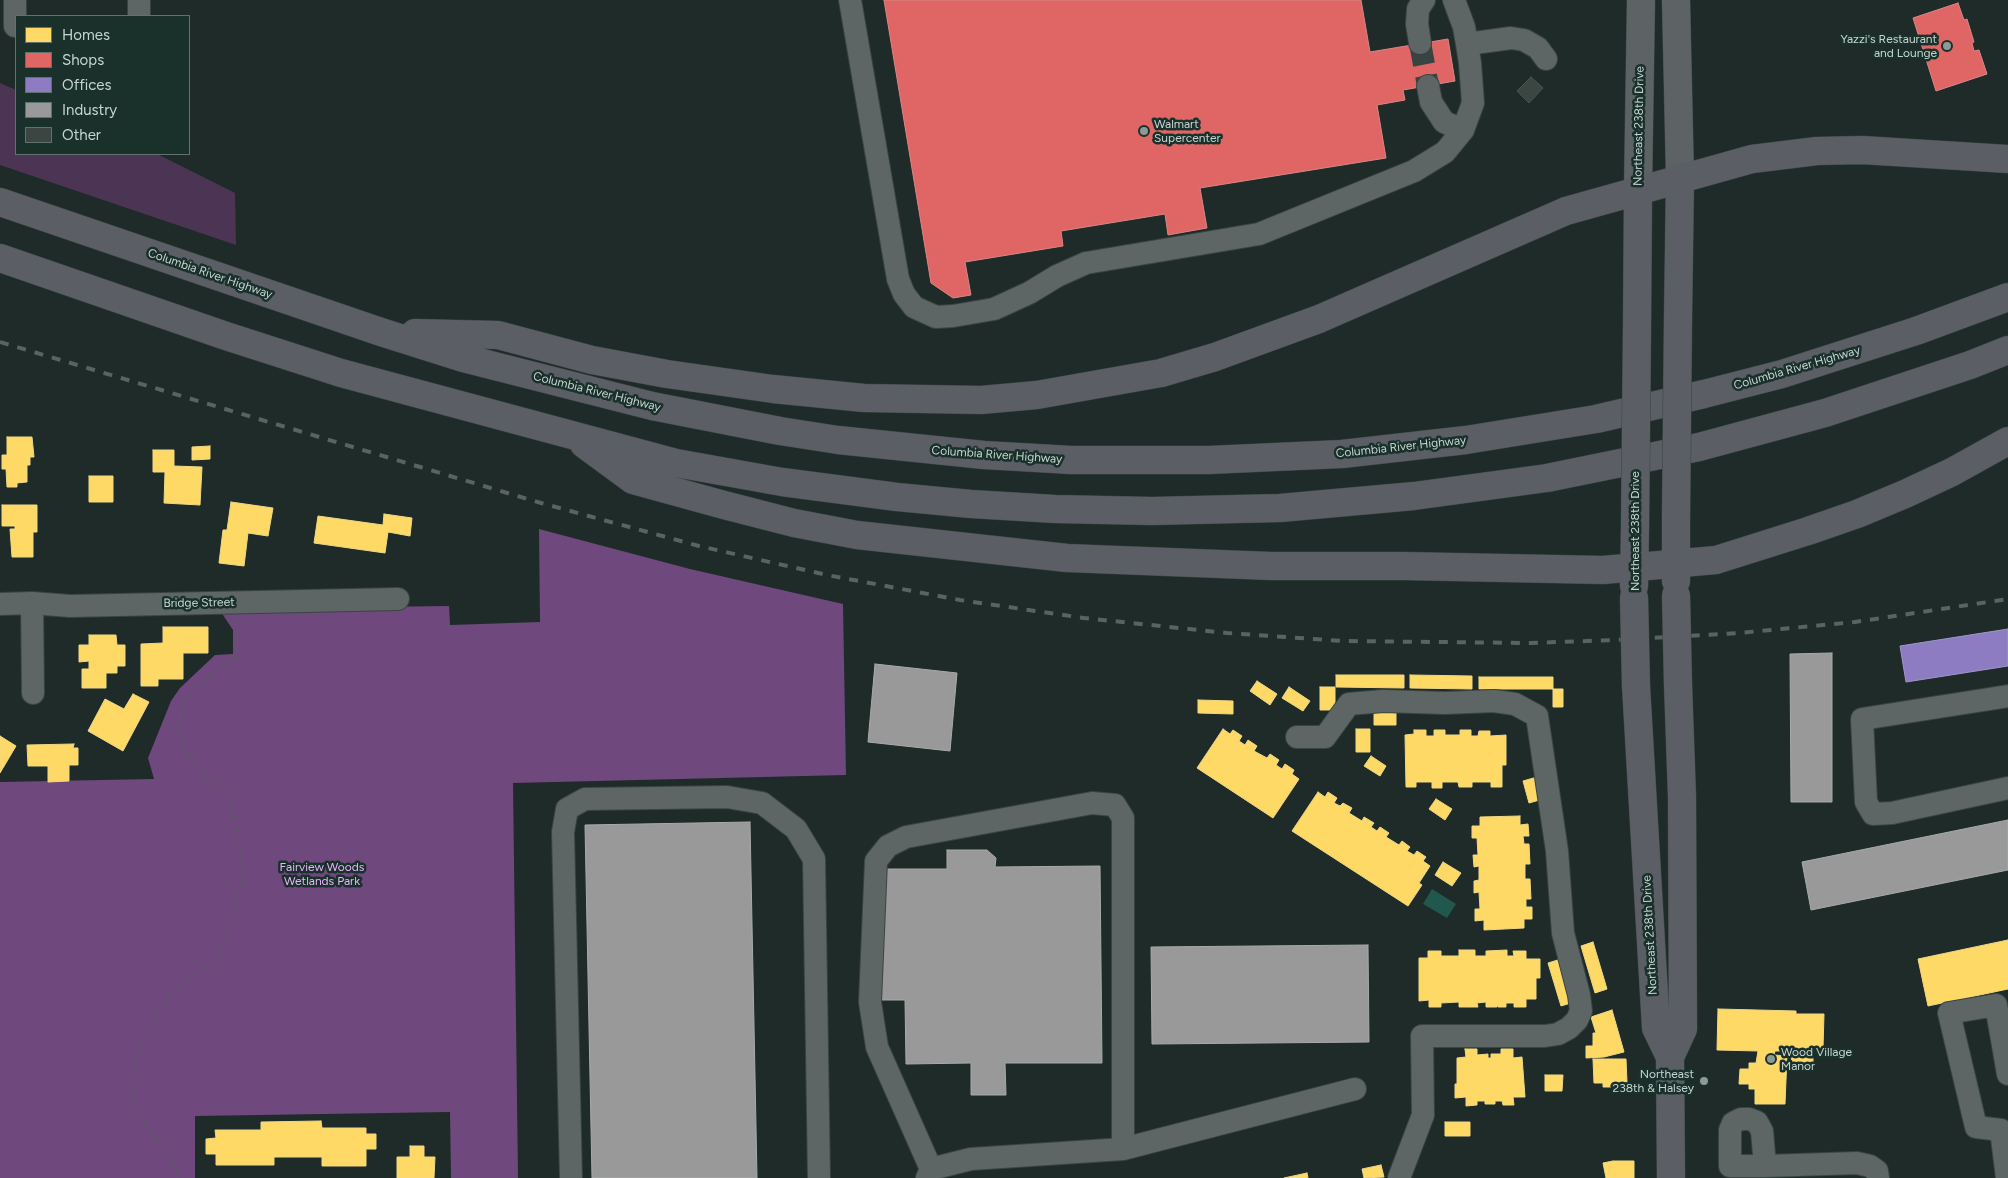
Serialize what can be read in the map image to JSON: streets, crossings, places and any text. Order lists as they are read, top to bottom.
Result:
{
  "streets": {
    "highway": ["Northeast 238th Drive", "Columbia River Highway"],
    "street": ["Bridge Street"]
  },
  "parks": ["Fairview Woods Wetlands Park"],
  "places": [
    "Yazzi's Restaurant and Lounge",
    "Walmart Supercenter",
    "Wood Village Manor",
    "Northeast 238th & Halsey"
  ],
  "legend": [
    "Homes",
    "Shops",
    "Offices",
    "Industry",
    "Other"
  ]
}
